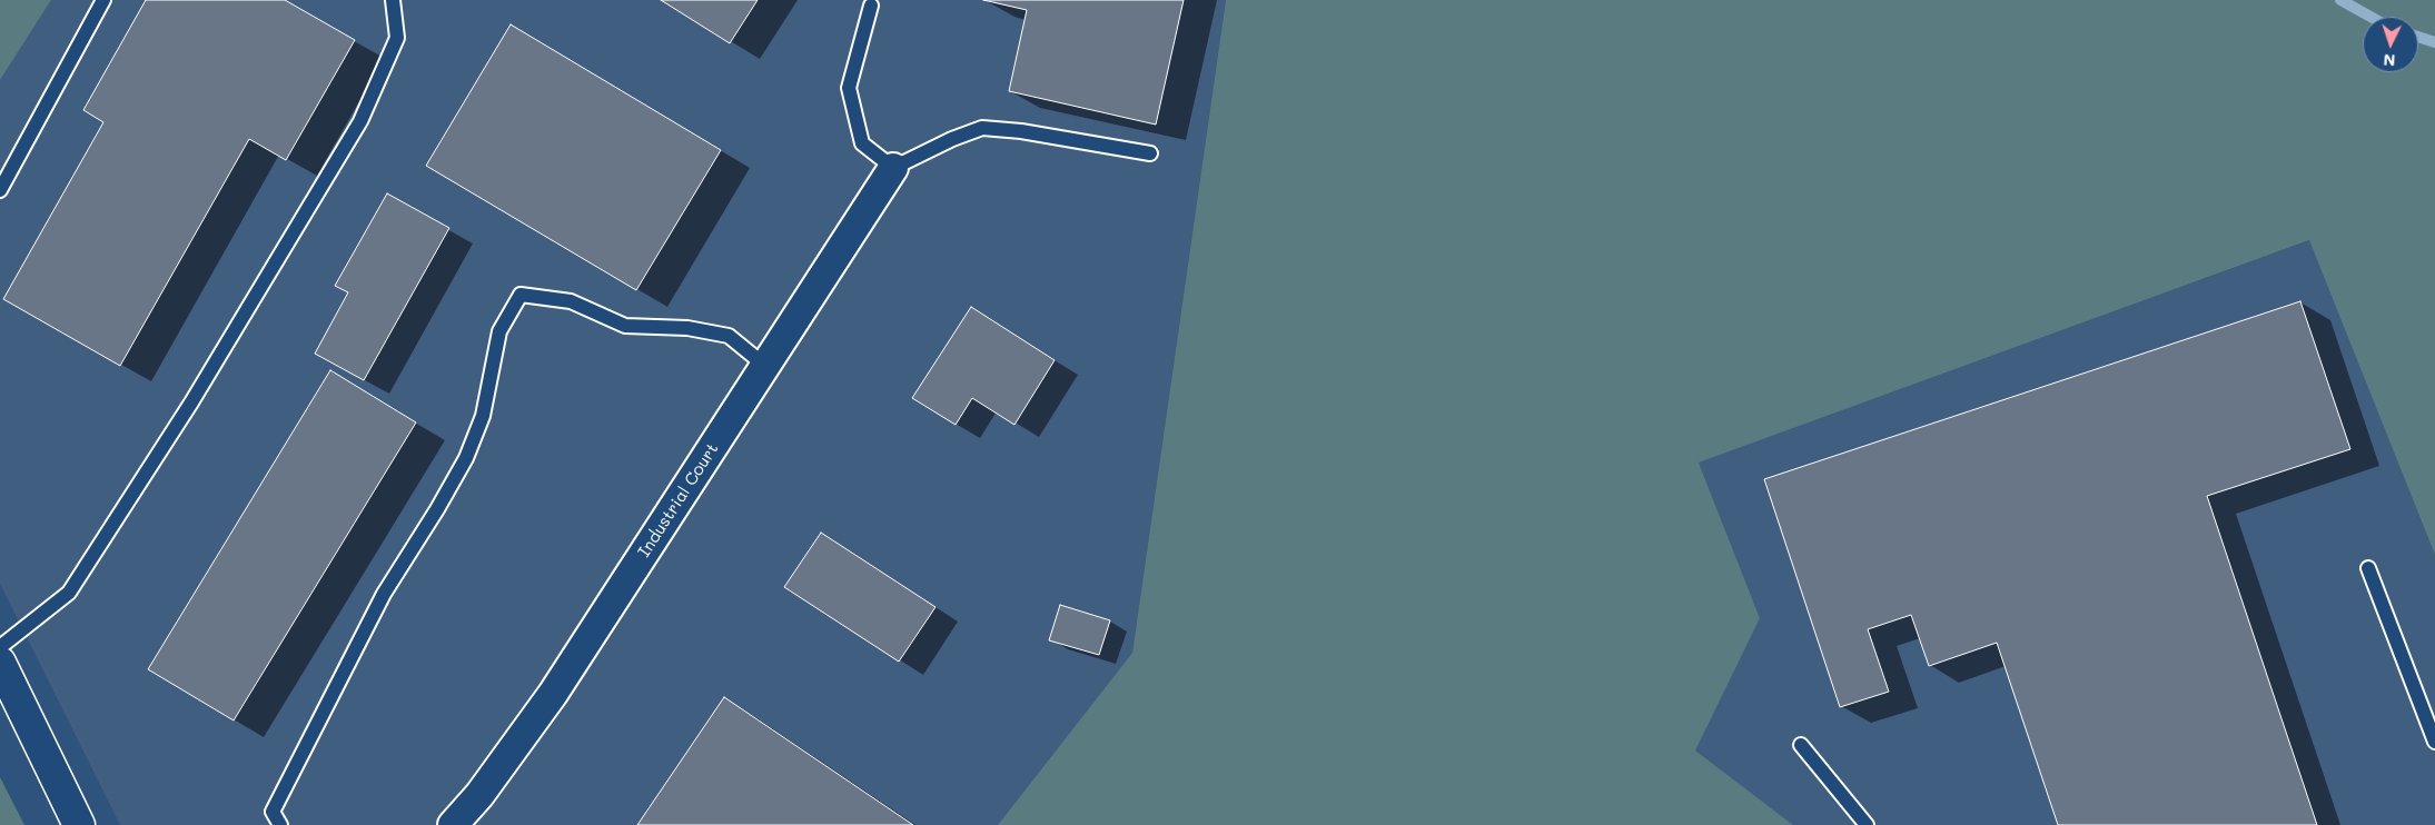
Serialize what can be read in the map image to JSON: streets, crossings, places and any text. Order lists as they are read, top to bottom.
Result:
{
  "streets": {
    "street": ["Industrial Court"]
  },
  "north": "bottom"
}
